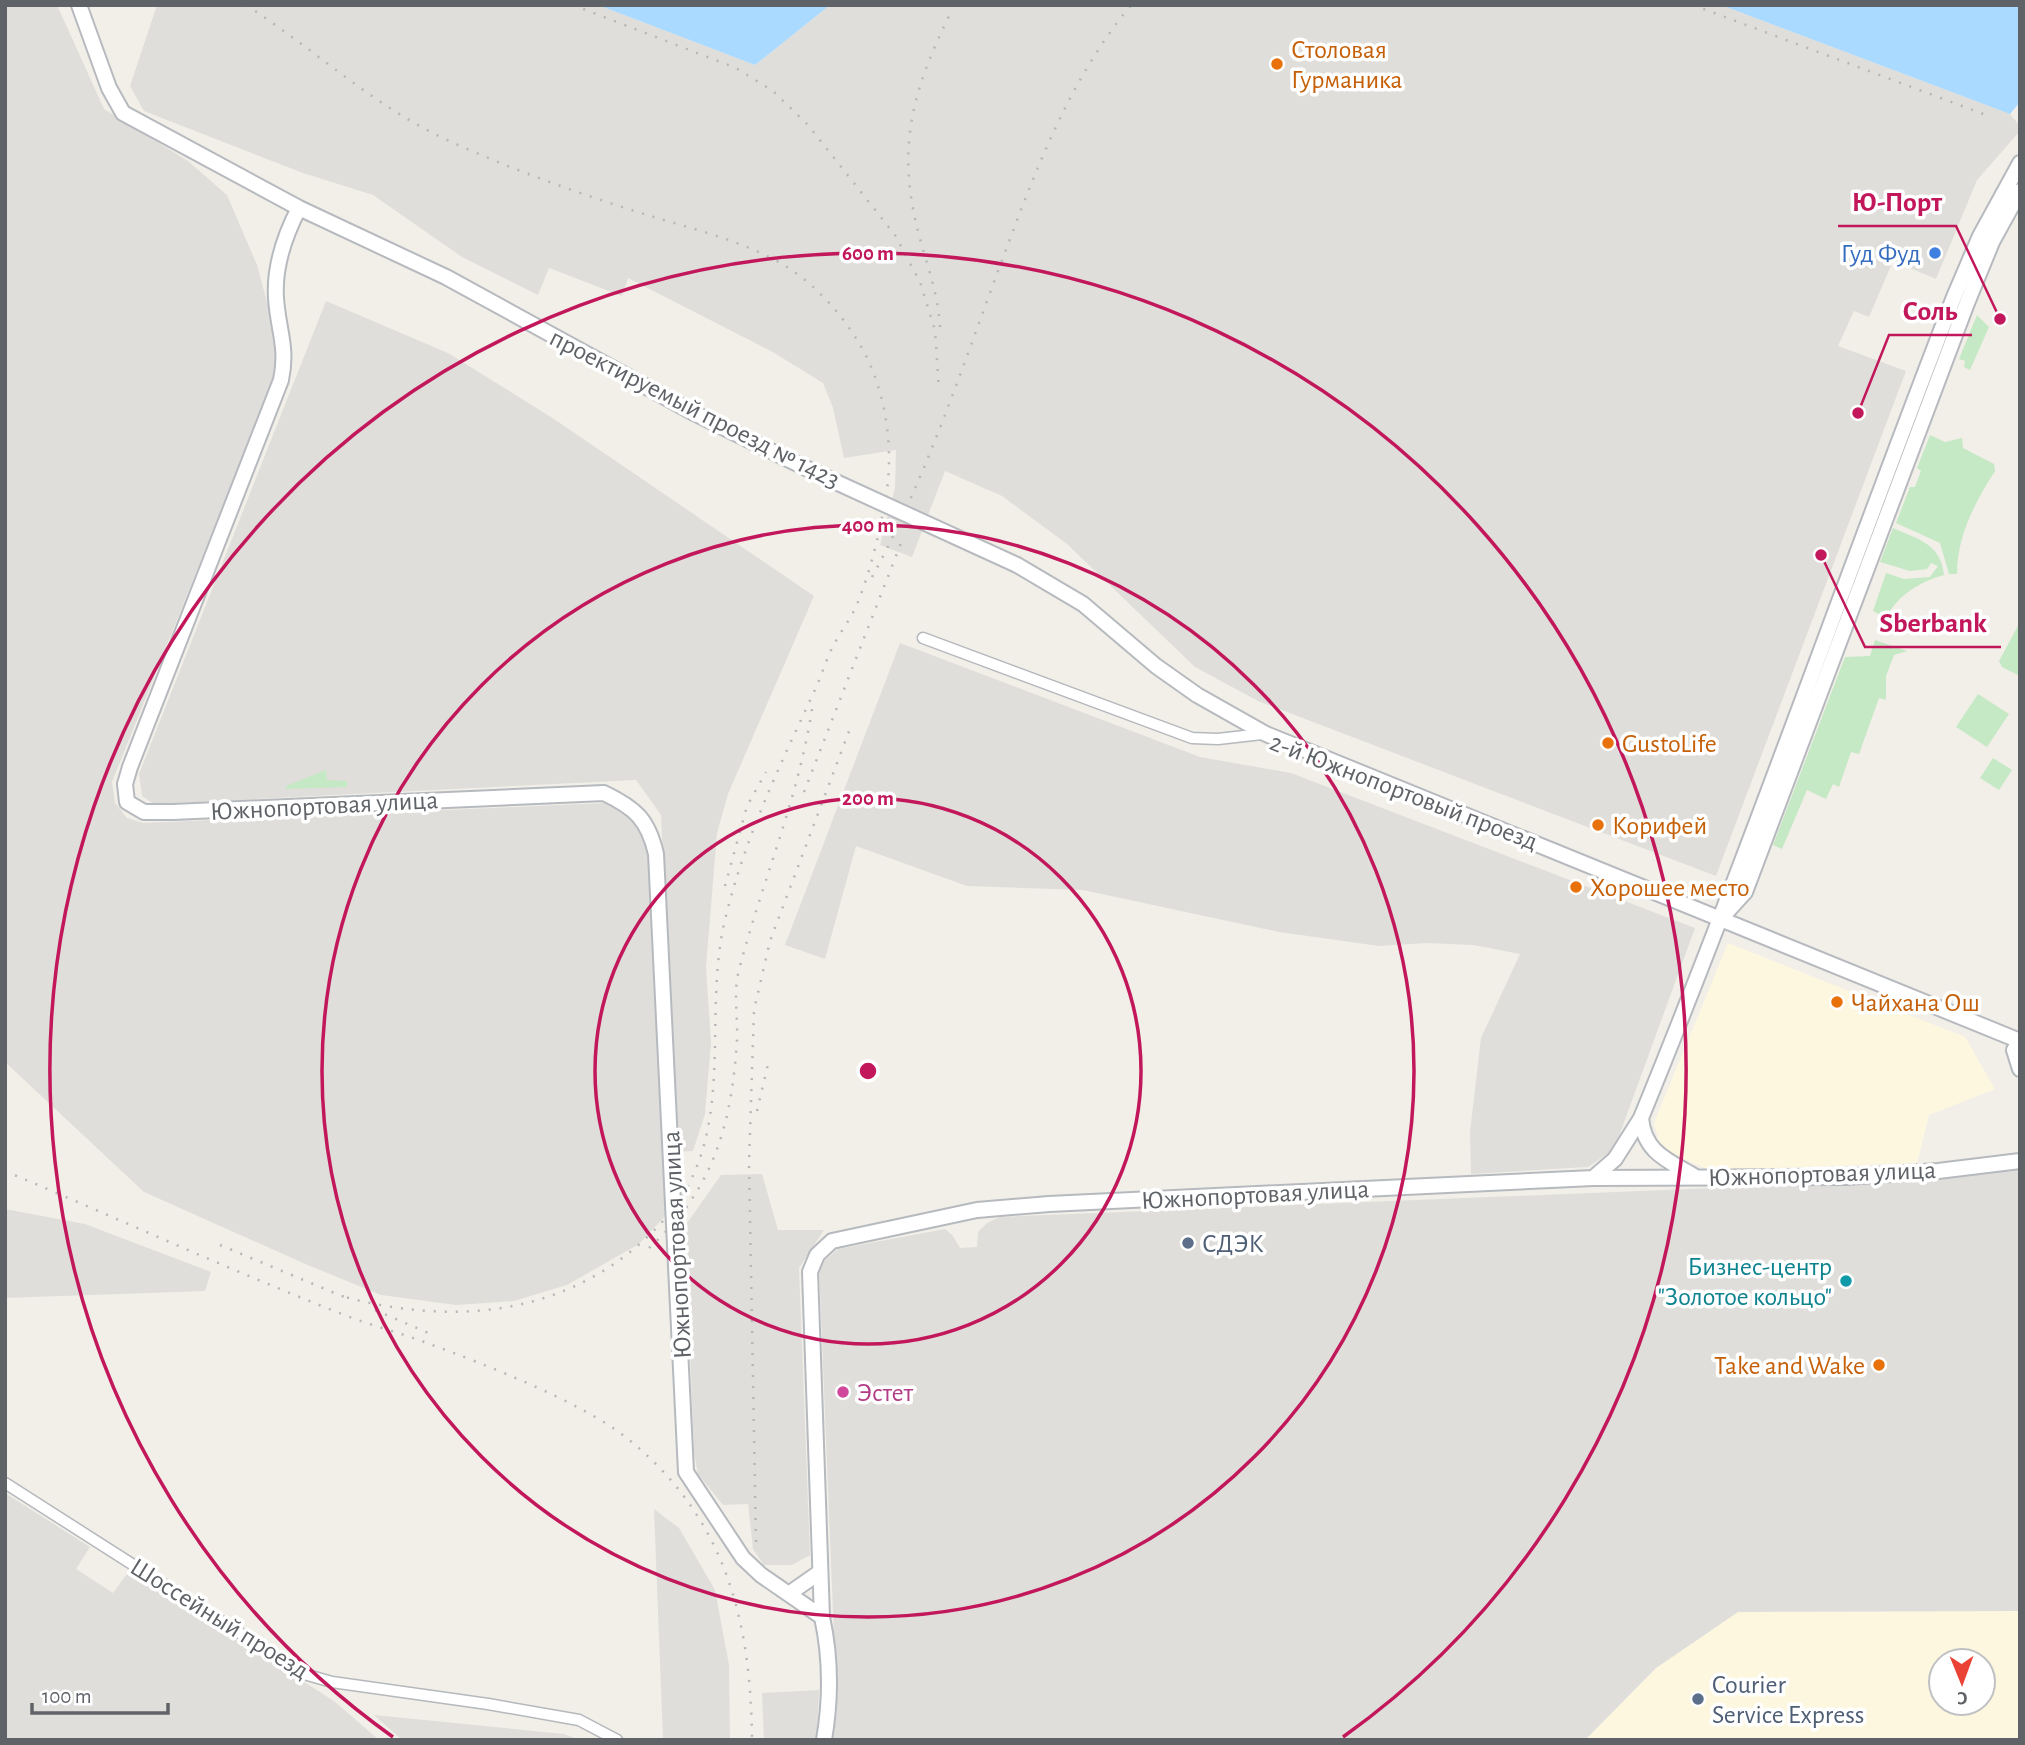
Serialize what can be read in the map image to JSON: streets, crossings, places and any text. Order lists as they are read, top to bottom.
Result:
{
  "streets": {
    "main road": ["проектируемый проезд № 1423", "2-й Южнопортовый проезд", "Южнопортовая улица"],
    "street": ["Шоссейный проезд"]
  },
  "crossings": [
    ["проектируемый проезд № 1423", "2-й Южнопортовый проезд"],
    ["проектируемый проезд № 1423", "Южнопортовая улица"]
  ],
  "places": [
    "Столовая Гурманика",
    "Гуд Фуд",
    "Ю-Порт",
    "Соль",
    "Sberbank",
    "GustoLife",
    "Корифей",
    "Хорошее место",
    "Чайхана Ош",
    "СДЭК",
    "Бизнес-центр \"Золотое кольцо\"",
    "Take and Wake",
    "Эстет",
    "Courier Service Express"
  ],
  "scale_bar": "100 m",
  "north": "bottom",
  "rings": ["600 m", "400 m", "200 m"]
}
